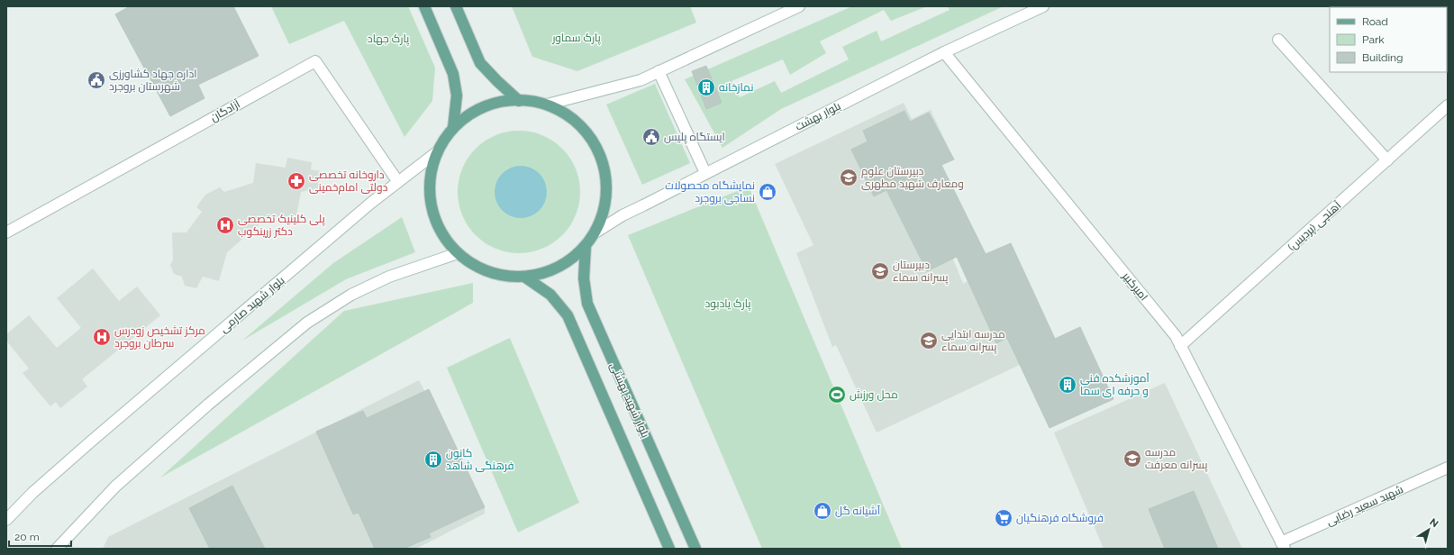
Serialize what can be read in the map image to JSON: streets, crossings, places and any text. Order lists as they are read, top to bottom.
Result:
{
  "streets": {
    "main road": [
      "آزادگان",
      "بلوار بهشت",
      "آهنچی (پردیس)",
      "امیرکبیر",
      "بلوار شهید صارمی",
      "بلوار شهید بهشتی",
      "شهید سعید رضایی"
    ]
  },
  "crossings": [
    ["آزادگان", "بلوار شهید صارمی"],
    ["بلوار بهشت", "امیرکبیر"],
    ["آهنچی (پردیس)", "امیرکبیر"],
    ["امیرکبیر", "شهید سعید رضایی"]
  ],
  "parks": ["پارک سماور", "پارک جهاد", "پارک یادبود"],
  "places": {
    "public building": ["اداره جهاد کشاورزی شهرستان بروجرد", "ایستگاه پلیس"],
    "building": ["نمازخانه", "آموزشکده فنی و حرفه ای سما", "کانون فرهنگی شاهد"],
    "school or university": [
      "دبیرستان علوم ومعارف شهید مطهری",
      "دبیرستان پسرانه سماء",
      "مدرسه ابتدایی پسرانه سماء",
      "مدرسه پسرانه معرفت"
    ],
    "pharmacy": ["داروخانه تخصصی دولتی امام‌خمینی"],
    "shop": ["نمایشگاه محصولات نساجی بروجرد", "آشیانه گل"],
    "hospital": ["پلی کلینیک تخصصی دکتر زرینکوب", "مرکز تشخیص زودرس سرطان بروجرد"],
    "sports": ["محل ورزش"],
    "supermarket": ["فروشگاه فرهنگیان"]
  },
  "legend": ["Road", "Park", "Building"],
  "scale_bar": "20 m",
  "north": "top right"
}
